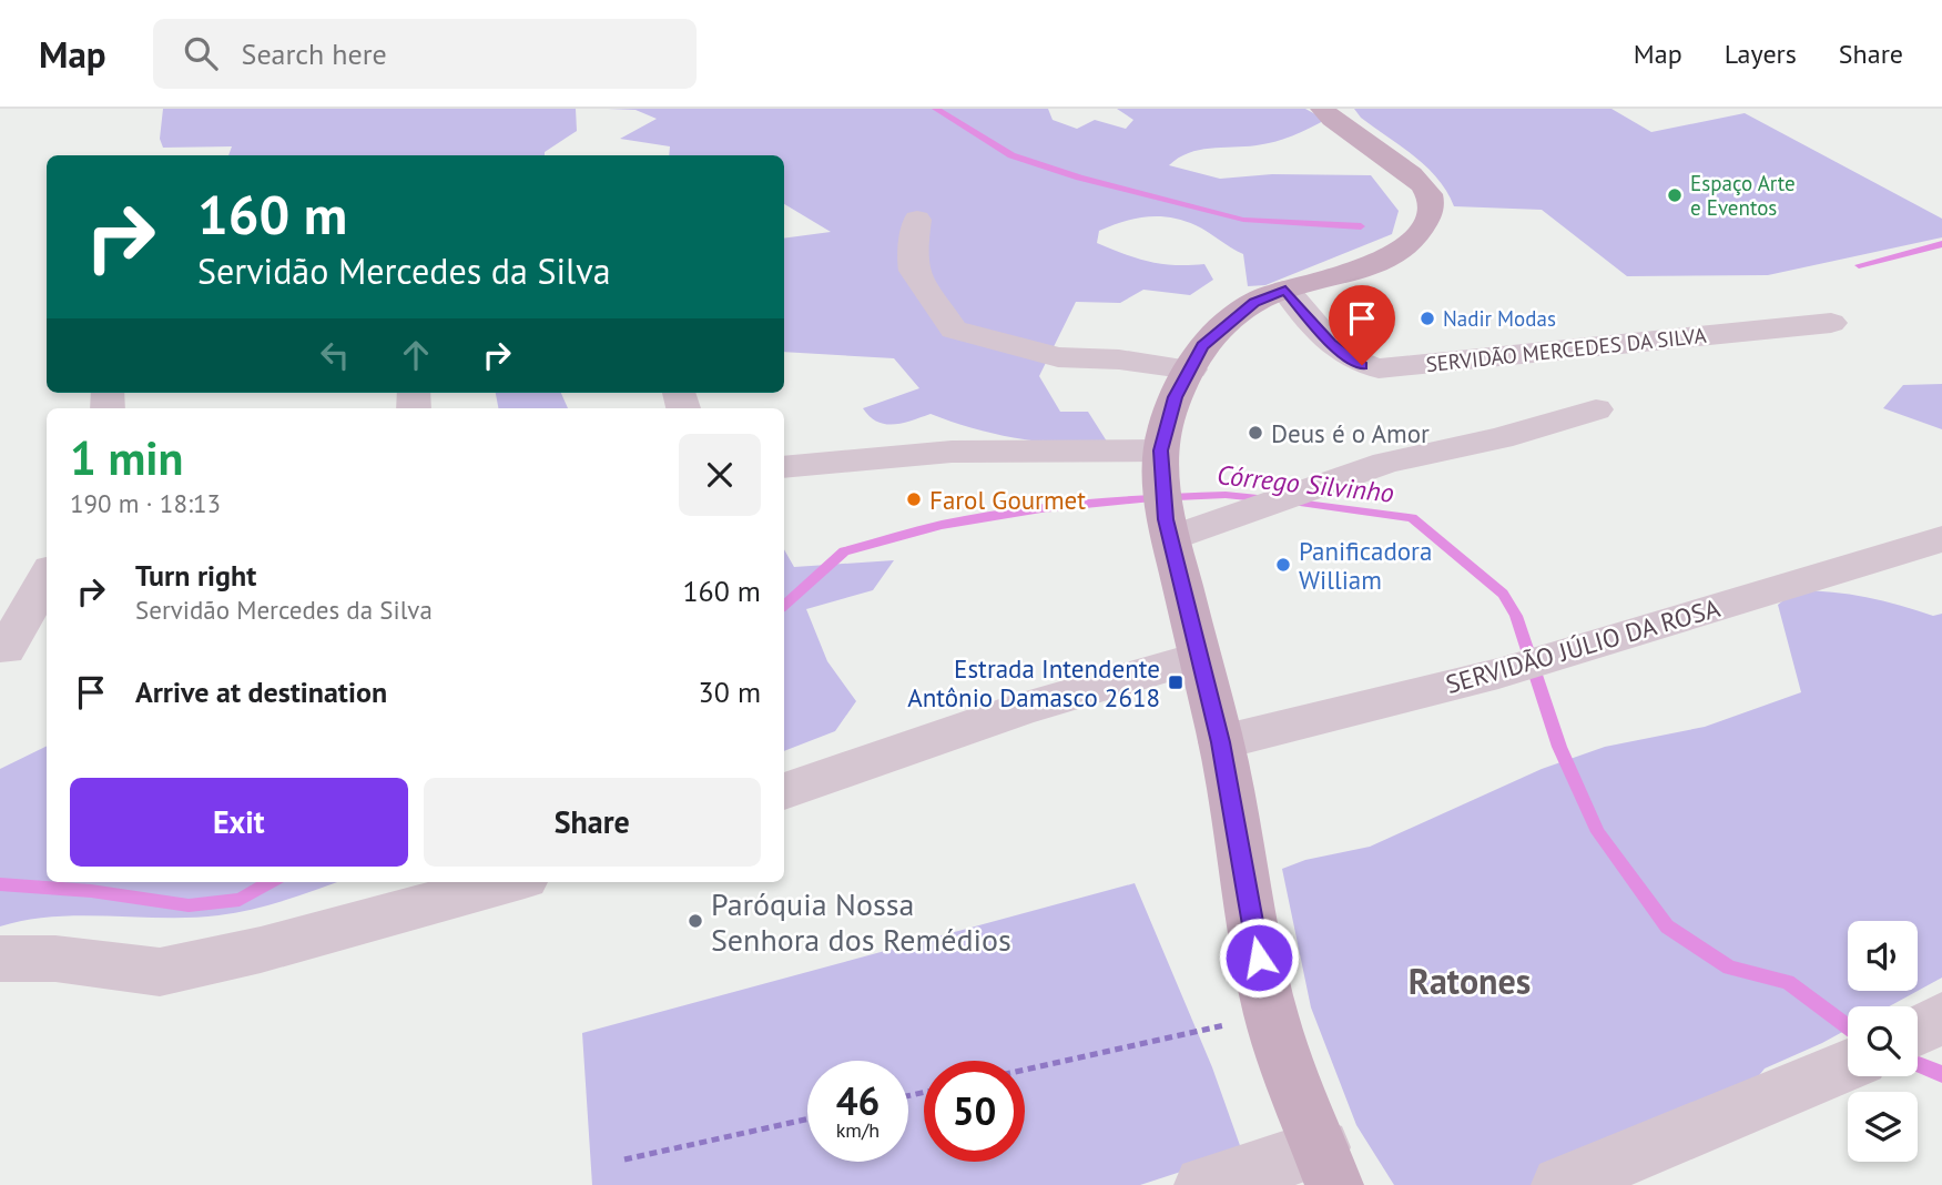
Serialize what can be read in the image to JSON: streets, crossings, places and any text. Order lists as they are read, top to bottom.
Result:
{
  "streets": {
    "street": ["SERVIDÃO MERCEDES DA SILVA", "SERVIDÃO JÚLIO DA ROSA"]
  },
  "districts": ["Ratones"],
  "water": ["Córrego Silvinho"],
  "places": {
    "other": [
      "Espaço Arte e Eventos",
      "Nadir Modas",
      "Deus é o Amor",
      "Farol Gourmet",
      "Panificadora William",
      "Paróquia Nossa Senhora dos Remédios"
    ],
    "transit": ["Estrada Intendente Antônio Damasco 2618"]
  },
  "page": {
    "header": "Map",
    "search": "Search here",
    "nav": ["Map", "Layers", "Share"],
    "turn": ["160 m", "Servidão Mercedes da Silva"],
    "heading": ["1 min", "190 m · 18:13"],
    "list": [
      {
        "name": "Turn right",
        "note": "Servidão Mercedes da Silva",
        "value": "160 m"
      },
      {
        "name": "Arrive at destination",
        "value": "30 m"
      }
    ],
    "buttons": ["Exit", "Share"],
    "speed": "46 km/h",
    "limit": "50"
  }
}
